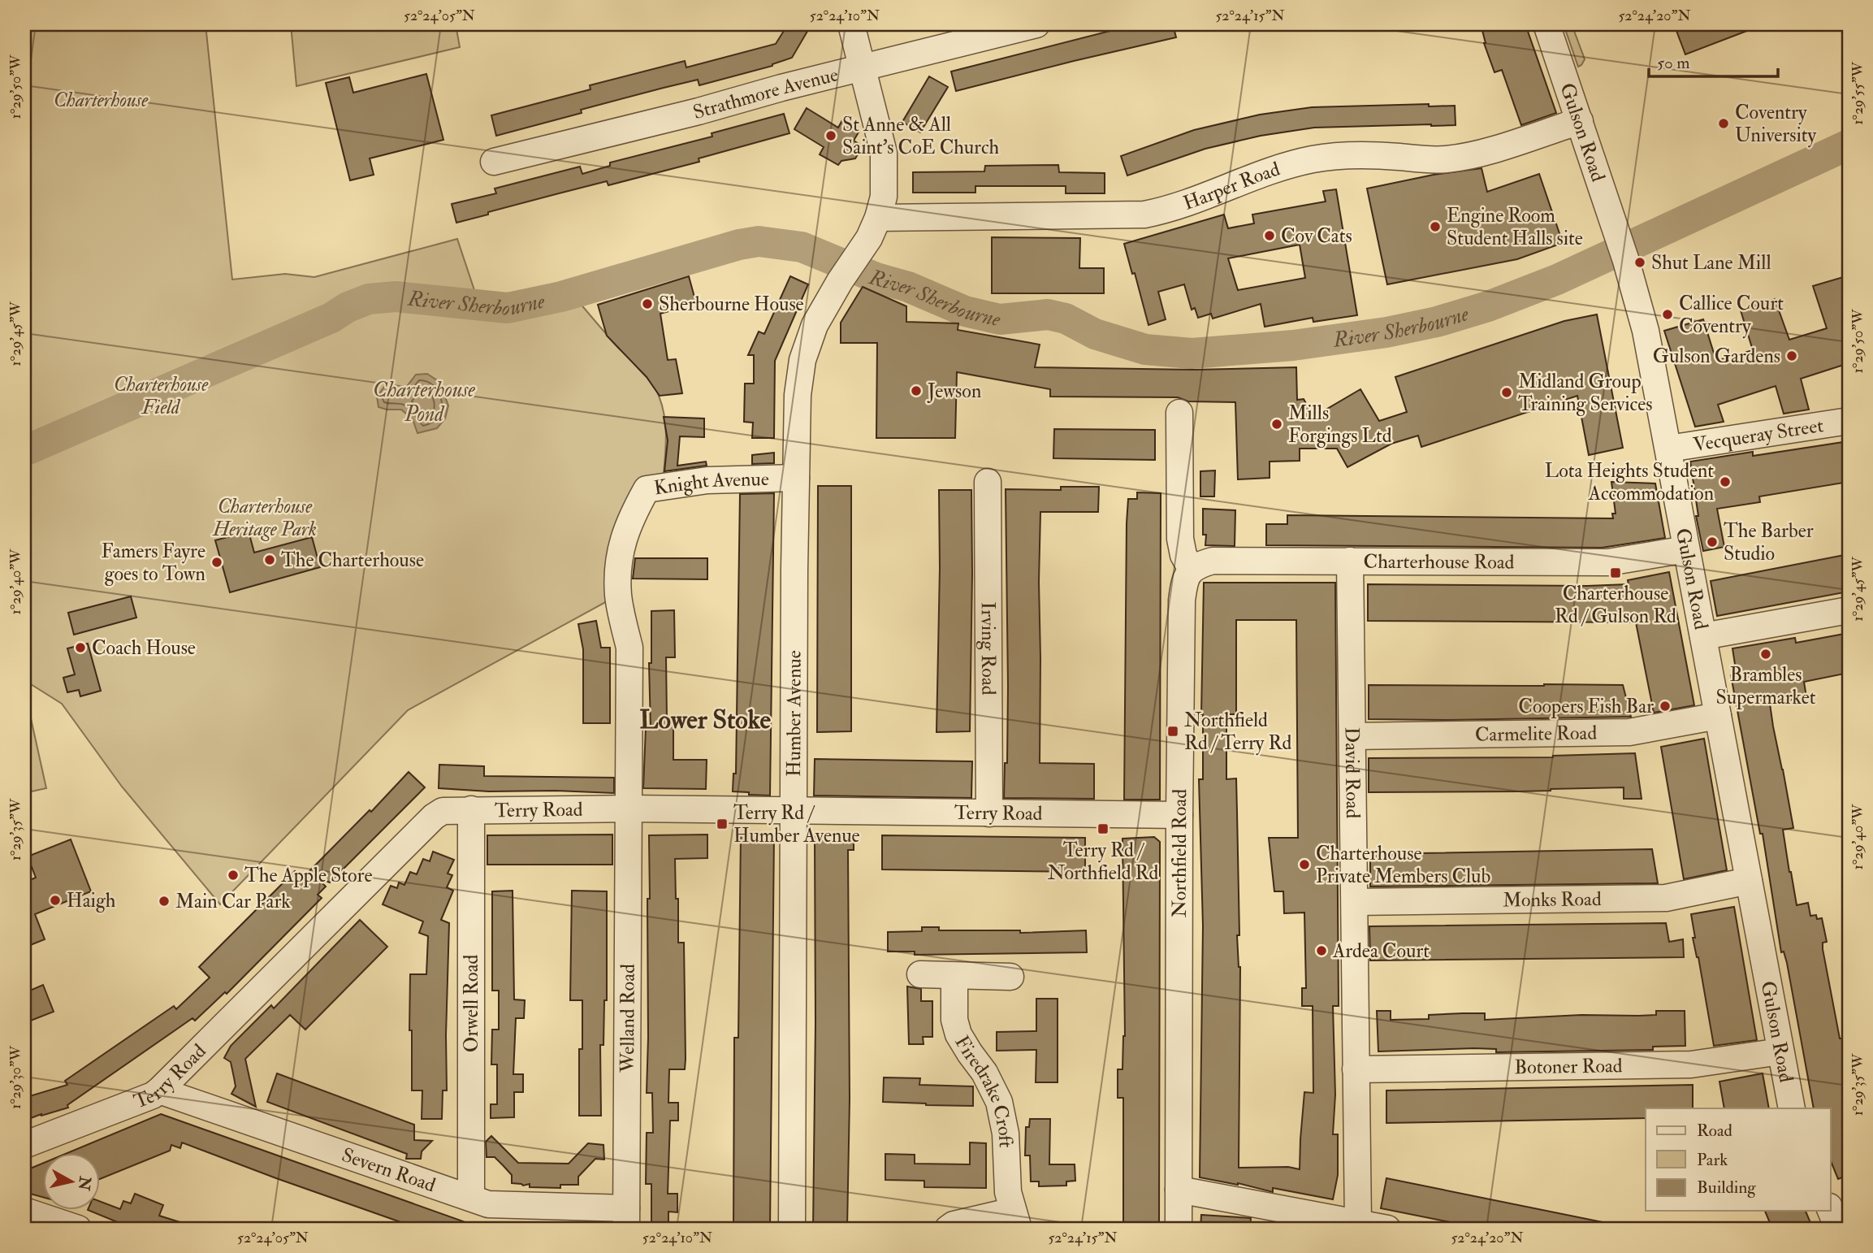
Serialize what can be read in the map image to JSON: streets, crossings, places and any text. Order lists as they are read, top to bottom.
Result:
{
  "streets": {
    "street": [
      "Strathmore Avenue",
      "Gulson Road",
      "Harper Road",
      "Vecqueray Street",
      "Knight Avenue",
      "Charterhouse Road",
      "Irving Road",
      "Humber Avenue",
      "Carmelite Road",
      "David Road",
      "Terry Road",
      "Northfield Road",
      "Monks Road",
      "Orwell Road",
      "Welland Road",
      "Botoner Road",
      "Firedrake Croft",
      "Severn Road"
    ]
  },
  "crossings": [
    ["Strathmore Avenue", "Humber Avenue"],
    ["Gulson Road", "Harper Road"],
    ["Gulson Road", "Vecqueray Street"],
    ["Gulson Road", "Charterhouse Road"],
    ["Gulson Road", "Carmelite Road"],
    ["Gulson Road", "Monks Road"],
    ["Gulson Road", "Botoner Road"],
    ["Harper Road", "Humber Avenue"],
    ["Knight Avenue", "Humber Avenue"],
    ["Knight Avenue", "Terry Road"],
    ["Knight Avenue", "Welland Road"],
    ["Charterhouse Road", "David Road"],
    ["Charterhouse Road", "Northfield Road"],
    ["Irving Road", "Terry Road"],
    ["Humber Avenue", "Terry Road"],
    ["Carmelite Road", "David Road"],
    ["David Road", "Monks Road"],
    ["David Road", "Botoner Road"],
    ["Terry Road", "Northfield Road"],
    ["Terry Road", "Orwell Road"],
    ["Terry Road", "Welland Road"],
    ["Terry Road", "Severn Road"],
    ["Orwell Road", "Severn Road"],
    ["Welland Road", "Severn Road"]
  ],
  "districts": ["Lower Stoke"],
  "water": ["River Sherbourne", "Charterhouse Pond"],
  "parks": ["Charterhouse", "Charterhouse Field", "Charterhouse Heritage Park"],
  "places": {
    "other": [
      "Coventry University",
      "St Anne & All Saint’s CoE Church",
      "Engine Room Student Halls site",
      "Cov Cats",
      "Shut Lane Mill",
      "Sherbourne House",
      "Callice Court Coventry",
      "Gulson Gardens",
      "Jewson",
      "Midland Group Training Services",
      "Mills Forgings Ltd",
      "Lota Heights Student Accommodation",
      "The Barber Studio",
      "The Charterhouse",
      "Famers Fayre goes to Town",
      "Coach House",
      "Brambles Supermarket",
      "Coopers Fish Bar",
      "Charterhouse Private Members Club",
      "The Apple Store",
      "Haigh",
      "Main Car Park",
      "Ardea Court"
    ],
    "transit": [
      "Charterhouse Rd / Gulson Rd",
      "Northfield Rd / Terry Rd",
      "Terry Rd / Humber Avenue",
      "Terry Rd / Northfield Rd"
    ]
  },
  "legend": ["Road", "Park", "Building"],
  "scale_bar": "50 m",
  "north": "right",
  "coordinates": [
    "52°24'05\"N",
    "52°24'10\"N",
    "52°24'15\"N",
    "52°24'20\"N",
    "1°29'50\"W",
    "1°29'55\"W",
    "1°29'45\"W",
    "1°29'40\"W",
    "1°29'35\"W",
    "1°29'30\"W"
  ]
}
